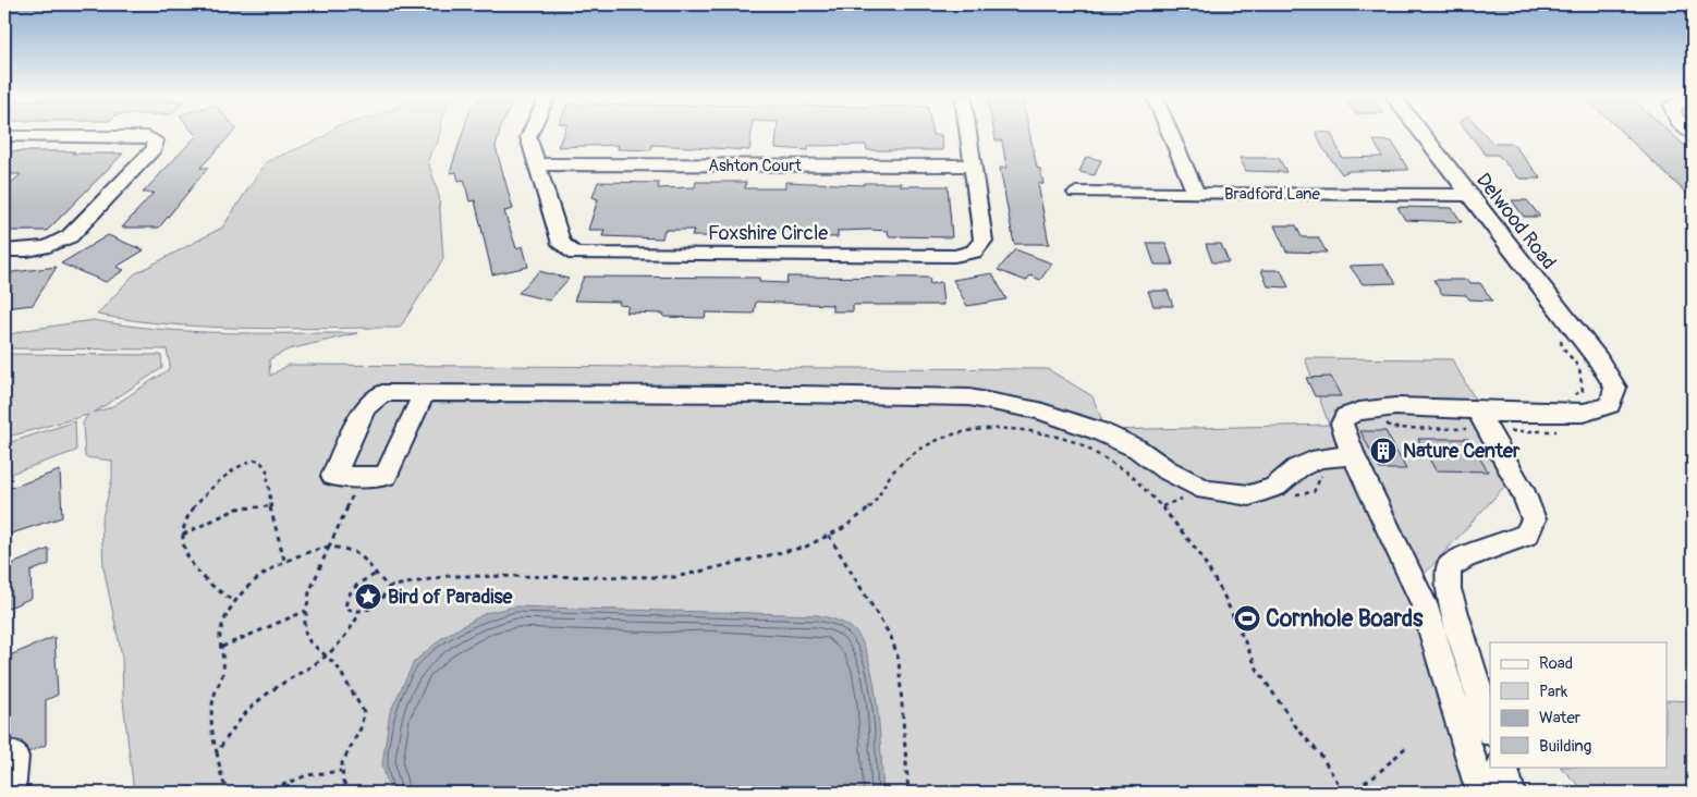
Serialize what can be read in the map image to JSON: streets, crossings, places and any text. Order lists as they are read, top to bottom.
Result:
{
  "streets": {
    "street": [
      "Ashton Court",
      "Bradford Lane",
      "Delwood Road",
      "Foxshire Circle"
    ]
  },
  "crossings": [
    ["Ashton Court", "Foxshire Circle"],
    ["Bradford Lane", "Delwood Road"]
  ],
  "places": {
    "building": ["Nature Center"],
    "place": ["Bird of Paradise"],
    "sports": ["Cornhole Boards"]
  },
  "legend": [
    "Road",
    "Park",
    "Water",
    "Building"
  ]
}
